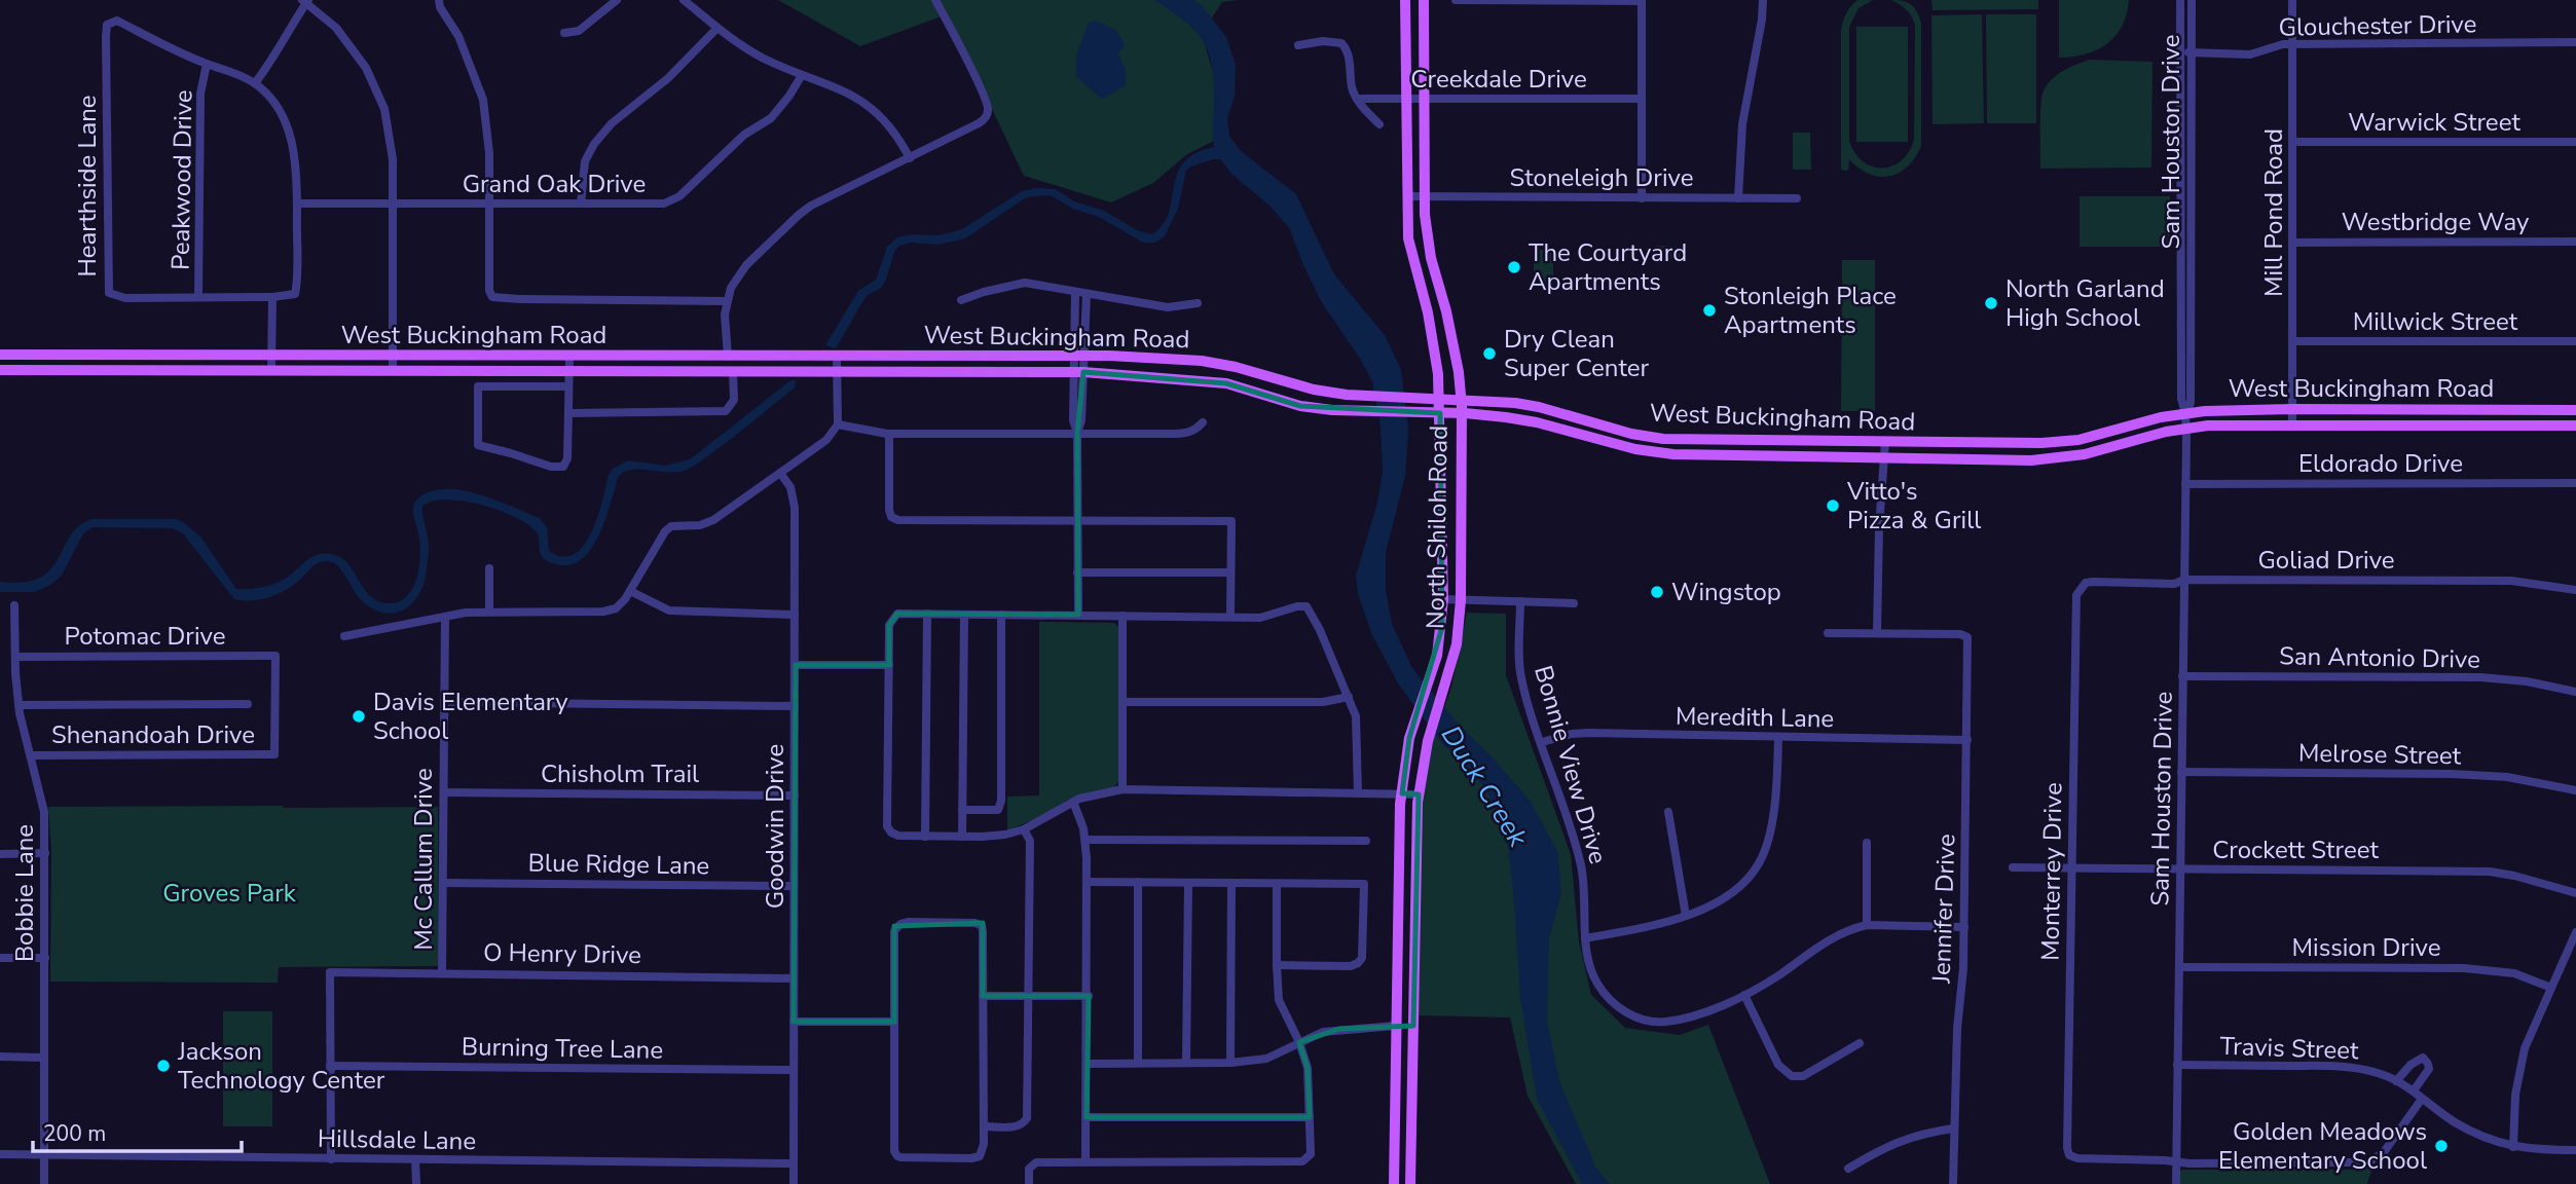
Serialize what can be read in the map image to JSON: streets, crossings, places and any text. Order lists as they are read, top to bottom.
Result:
{
  "streets": {
    "main road": ["West Buckingham Road", "North Shiloh Road"],
    "street": [
      "Glouchester Drive",
      "Creekdale Drive",
      "Warwick Street",
      "Sam Houston Drive",
      "Stoneleigh Drive",
      "Peakwood Drive",
      "Grand Oak Drive",
      "Hearthside Lane",
      "Mill Pond Road",
      "Westbridge Way",
      "Millwick Street",
      "Eldorado Drive",
      "Goliad Drive",
      "Potomac Drive",
      "San Antonio Drive",
      "Meredith Lane",
      "Shenandoah Drive",
      "Melrose Street",
      "Bonnie View Drive",
      "Chisholm Trail",
      "Goodwin Drive",
      "Crockett Street",
      "Mc Callum Drive",
      "Blue Ridge Lane",
      "Monterrey Drive",
      "Bobbie Lane",
      "Jennifer Drive",
      "Mission Drive",
      "O Henry Drive",
      "Burning Tree Lane",
      "Travis Street",
      "Hillsdale Lane"
    ]
  },
  "crossings": [
    ["Glouchester Drive", "Sam Houston Drive"],
    ["Glouchester Drive", "Mill Pond Road"],
    ["Creekdale Drive", "North Shiloh Road"],
    ["Warwick Street", "Mill Pond Road"],
    ["Sam Houston Drive", "West Buckingham Road"],
    ["Sam Houston Drive", "Eldorado Drive"],
    ["Sam Houston Drive", "Goliad Drive"],
    ["Sam Houston Drive", "San Antonio Drive"],
    ["Sam Houston Drive", "Melrose Street"],
    ["Sam Houston Drive", "Crockett Street"],
    ["Sam Houston Drive", "Monterrey Drive"],
    ["Sam Houston Drive", "Mission Drive"],
    ["Sam Houston Drive", "Travis Street"],
    ["Stoneleigh Drive", "North Shiloh Road"],
    ["Peakwood Drive", "Hearthside Lane"],
    ["Grand Oak Drive", "Hearthside Lane"],
    ["Mill Pond Road", "Westbridge Way"],
    ["Mill Pond Road", "Millwick Street"],
    ["Mill Pond Road", "West Buckingham Road"],
    ["West Buckingham Road", "North Shiloh Road"],
    ["Goliad Drive", "Monterrey Drive"],
    ["Potomac Drive", "Shenandoah Drive"],
    ["Potomac Drive", "Bobbie Lane"],
    ["Meredith Lane", "Bonnie View Drive"],
    ["Meredith Lane", "Jennifer Drive"],
    ["Shenandoah Drive", "Bobbie Lane"],
    ["Bonnie View Drive", "Jennifer Drive"],
    ["Chisholm Trail", "Goodwin Drive"],
    ["Chisholm Trail", "Mc Callum Drive"],
    ["Goodwin Drive", "Blue Ridge Lane"],
    ["Goodwin Drive", "O Henry Drive"],
    ["Goodwin Drive", "Burning Tree Lane"],
    ["Goodwin Drive", "Hillsdale Lane"],
    ["Crockett Street", "Monterrey Drive"],
    ["Mc Callum Drive", "Blue Ridge Lane"],
    ["Mc Callum Drive", "O Henry Drive"],
    ["Bobbie Lane", "Hillsdale Lane"],
    ["O Henry Drive", "Burning Tree Lane"]
  ],
  "water": ["Duck Creek"],
  "parks": ["Groves Park"],
  "places": [
    "The Courtyard Apartments",
    "North Garland High School",
    "Stonleigh Place Apartments",
    "Dry Clean Super Center",
    "Vitto's Pizza & Grill",
    "Wingstop",
    "Davis Elementary School",
    "Jackson Technology Center",
    "Golden Meadows Elementary School"
  ],
  "scale_bar": "200 m"
}
